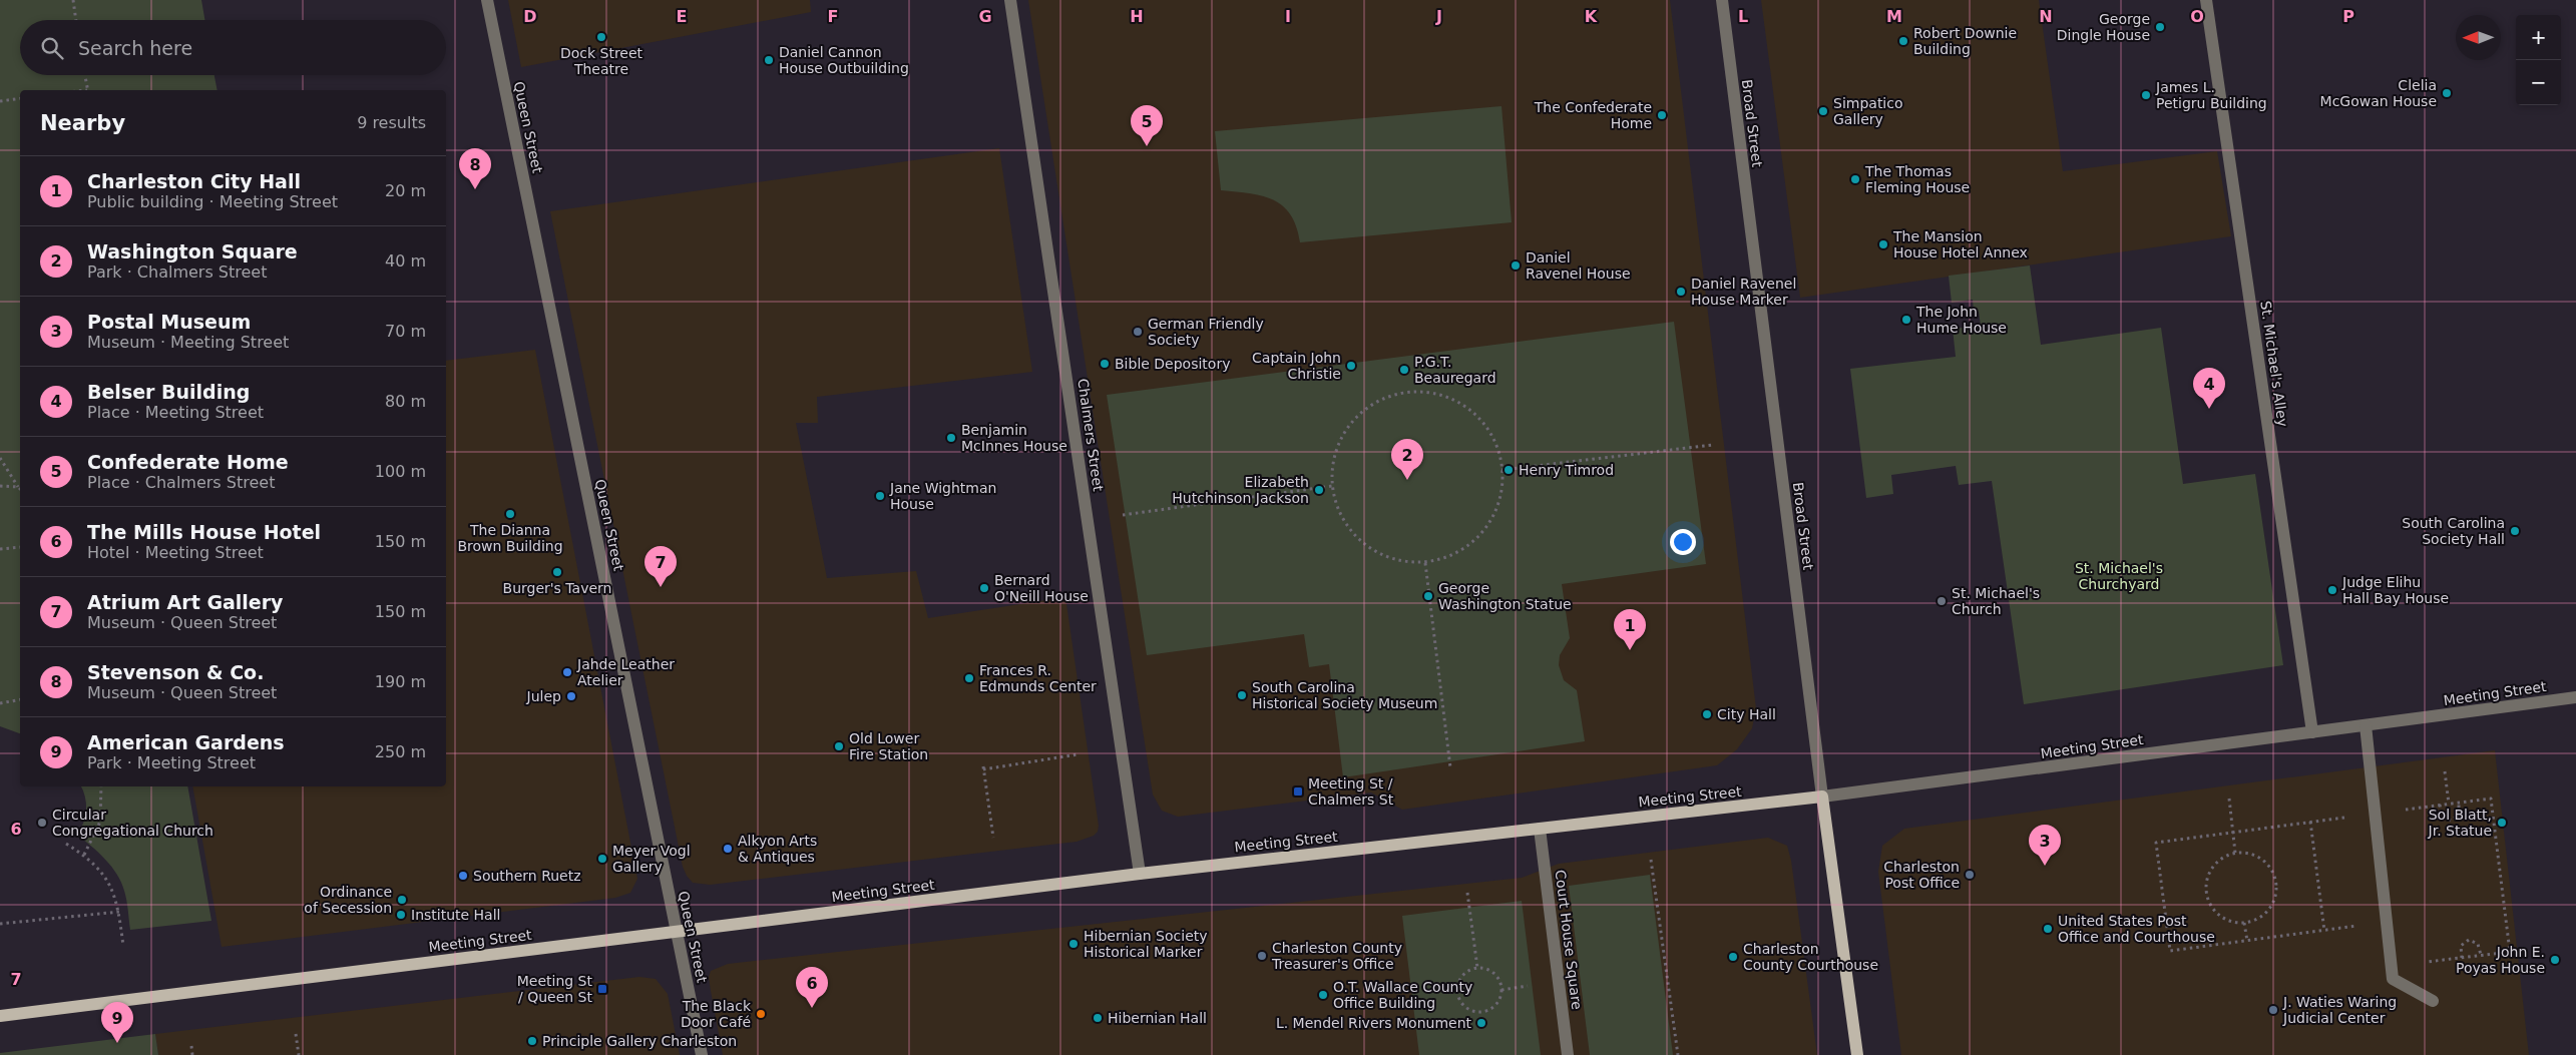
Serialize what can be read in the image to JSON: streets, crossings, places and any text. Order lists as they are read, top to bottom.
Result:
{
  "streets": {
    "main road": ["Broad Street", "Meeting Street"],
    "street": [
      "Queen Street",
      "St. Michael's Alley",
      "Chalmers Street",
      "Court House Square"
    ]
  },
  "crossings": [
    ["Broad Street", "Meeting Street"],
    ["Queen Street", "Meeting Street"],
    ["St. Michael's Alley", "Meeting Street"],
    ["Chalmers Street", "Meeting Street"],
    ["Meeting Street", "Court House Square"]
  ],
  "parks": ["St. Michael's Churchyard"],
  "places": {
    "other": [
      "George Dingle House",
      "Dock Street Theatre",
      "Robert Downie Building",
      "Daniel Cannon House Outbuilding",
      "Clelia McGowan House",
      "James L. Petigru Building",
      "Simpatico Gallery",
      "The Confederate Home",
      "The Thomas Fleming House",
      "The Mansion House Hotel Annex",
      "Daniel Ravenel House",
      "Daniel Ravenel House Marker",
      "The John Hume House",
      "German Friendly Society",
      "Bible Depository",
      "Captain John Christie",
      "P.G.T. Beauregard",
      "Benjamin McInnes House",
      "Henry Timrod",
      "Elizabeth Hutchinson Jackson",
      "Jane Wightman House",
      "The Dianna Brown Building",
      "South Carolina Society Hall",
      "Burger's Tavern",
      "Bernard O'Neill House",
      "Judge Elihu Hall Bay House",
      "George Washington Statue",
      "St. Michael's Church",
      "Jahde Leather Atelier",
      "Frances R. Edmunds Center",
      "South Carolina Historical Society Museum",
      "Julep",
      "City Hall",
      "Old Lower Fire Station",
      "Circular Congregational Church",
      "Sol Blatt, Jr. Statue",
      "Alkyon Arts & Antiques",
      "Meyer Vogl Gallery",
      "Charleston Post Office",
      "Southern Ruetz",
      "Ordinance of Secession",
      "Institute Hall",
      "United States Post Office and Courthouse",
      "Hibernian Society Historical Marker",
      "Charleston County Treasurer's Office",
      "Charleston County Courthouse",
      "John E. Poyas House",
      "O.T. Wallace County Office Building",
      "J. Waties Waring Judicial Center",
      "The Black Door Café",
      "Hibernian Hall",
      "L. Mendel Rivers Monument",
      "Principle Gallery Charleston"
    ],
    "transit": ["Meeting St / Chalmers St", "Meeting St / Queen St"]
  },
  "north": "left",
  "page": {
    "map_buttons": ["+", "−"],
    "search": "Search here",
    "heading": ["Nearby", "9 results"],
    "pins": [
      "5",
      "8",
      "4",
      "2",
      "7",
      "1",
      "3",
      "6",
      "9"
    ],
    "list": [
      {
        "mark": "1",
        "name": "Charleston City Hall",
        "note": "Public building · Meeting Street",
        "value": "20 m"
      },
      {
        "mark": "2",
        "name": "Washington Square",
        "note": "Park · Chalmers Street",
        "value": "40 m"
      },
      {
        "mark": "3",
        "name": "Postal Museum",
        "note": "Museum · Meeting Street",
        "value": "70 m"
      },
      {
        "mark": "4",
        "name": "Belser Building",
        "note": "Place · Meeting Street",
        "value": "80 m"
      },
      {
        "mark": "5",
        "name": "Confederate Home",
        "note": "Place · Chalmers Street",
        "value": "100 m"
      },
      {
        "mark": "6",
        "name": "The Mills House Hotel",
        "note": "Hotel · Meeting Street",
        "value": "150 m"
      },
      {
        "mark": "7",
        "name": "Atrium Art Gallery",
        "note": "Museum · Queen Street",
        "value": "150 m"
      },
      {
        "mark": "8",
        "name": "Stevenson & Co.",
        "note": "Museum · Queen Street",
        "value": "190 m"
      },
      {
        "mark": "9",
        "name": "American Gardens",
        "note": "Park · Meeting Street",
        "value": "250 m"
      }
    ]
  },
  "grid": {
    "columns": [
      "D",
      "E",
      "F",
      "G",
      "H",
      "I",
      "J",
      "K",
      "L",
      "M",
      "N",
      "O",
      "P"
    ],
    "rows": ["6", "7"]
  }
}
